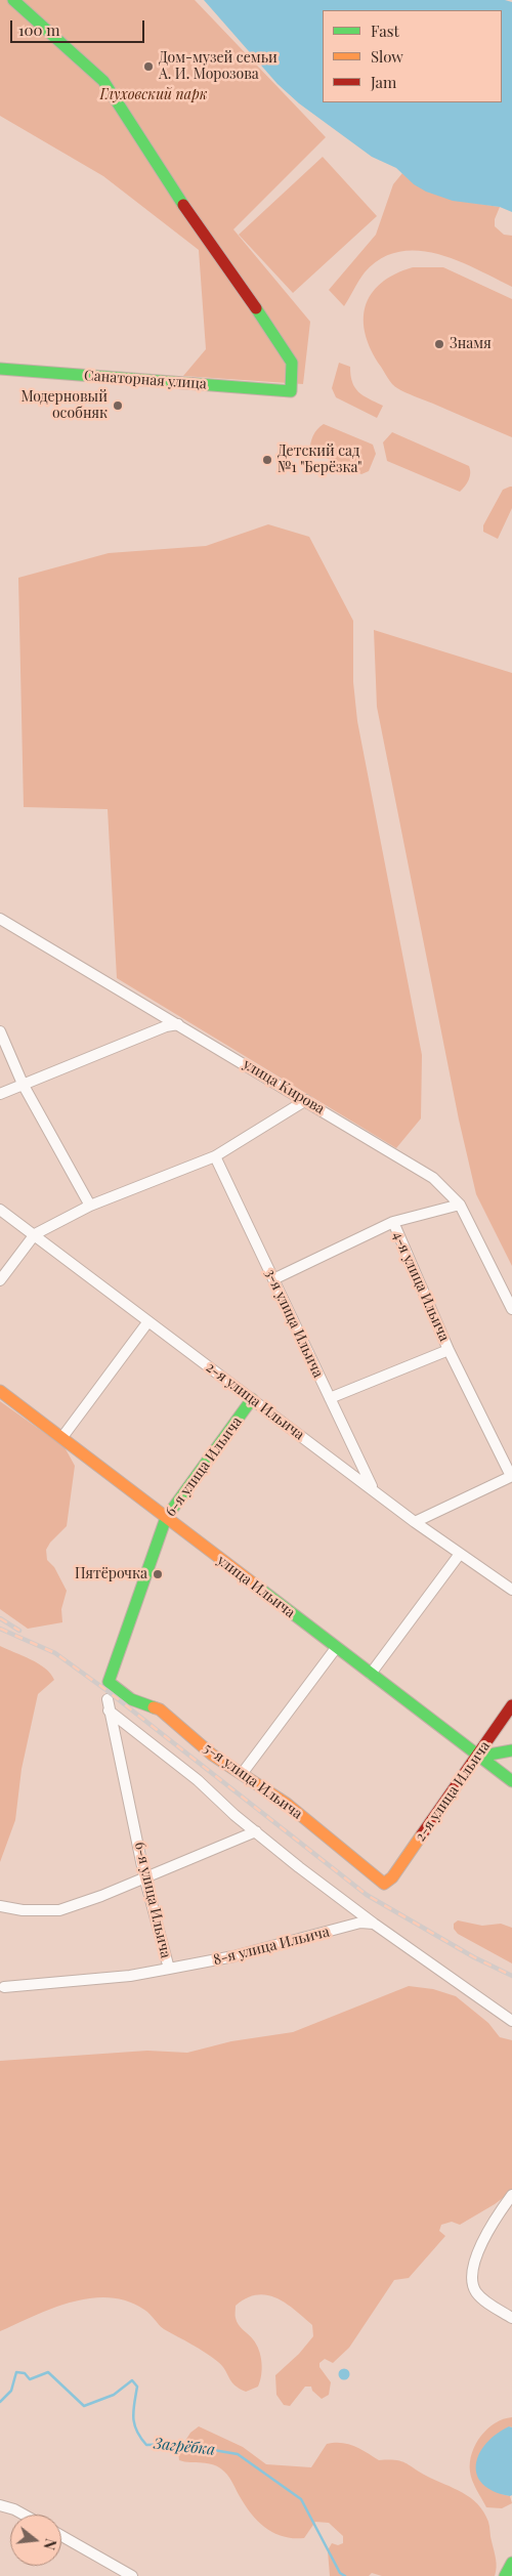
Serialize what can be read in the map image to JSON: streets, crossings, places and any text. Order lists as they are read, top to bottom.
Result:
{
  "streets": {
    "street": [
      "Санаторная улица",
      "улица Кирова",
      "4-я улица Ильича",
      "3-я улица Ильича",
      "2-я улица Ильича",
      "6-я улица Ильича",
      "улица Ильича",
      "5-я улица Ильича",
      "8-я улица Ильича"
    ]
  },
  "crossings": [
    ["улица Кирова", "4-я улица Ильича"],
    ["4-я улица Ильича", "3-я улица Ильича"],
    ["4-я улица Ильича", "2-я улица Ильича"],
    ["3-я улица Ильича", "2-я улица Ильича"],
    ["2-я улица Ильича", "6-я улица Ильича"],
    ["2-я улица Ильича", "улица Ильича"],
    ["2-я улица Ильича", "5-я улица Ильича"],
    ["6-я улица Ильича", "улица Ильича"],
    ["6-я улица Ильича", "5-я улица Ильича"],
    ["6-я улица Ильича", "8-я улица Ильича"]
  ],
  "water": ["Загрёбка"],
  "parks": ["Глуховский парк"],
  "places": [
    "Дом-музей семьи А. И. Морозова",
    "Знамя",
    "Модерновый особняк",
    "Детский сад №1 \"Берёзка\"",
    "Пятёрочка"
  ],
  "legend": ["Fast", "Slow", "Jam"],
  "scale_bar": "100 m",
  "north": "right"
}
